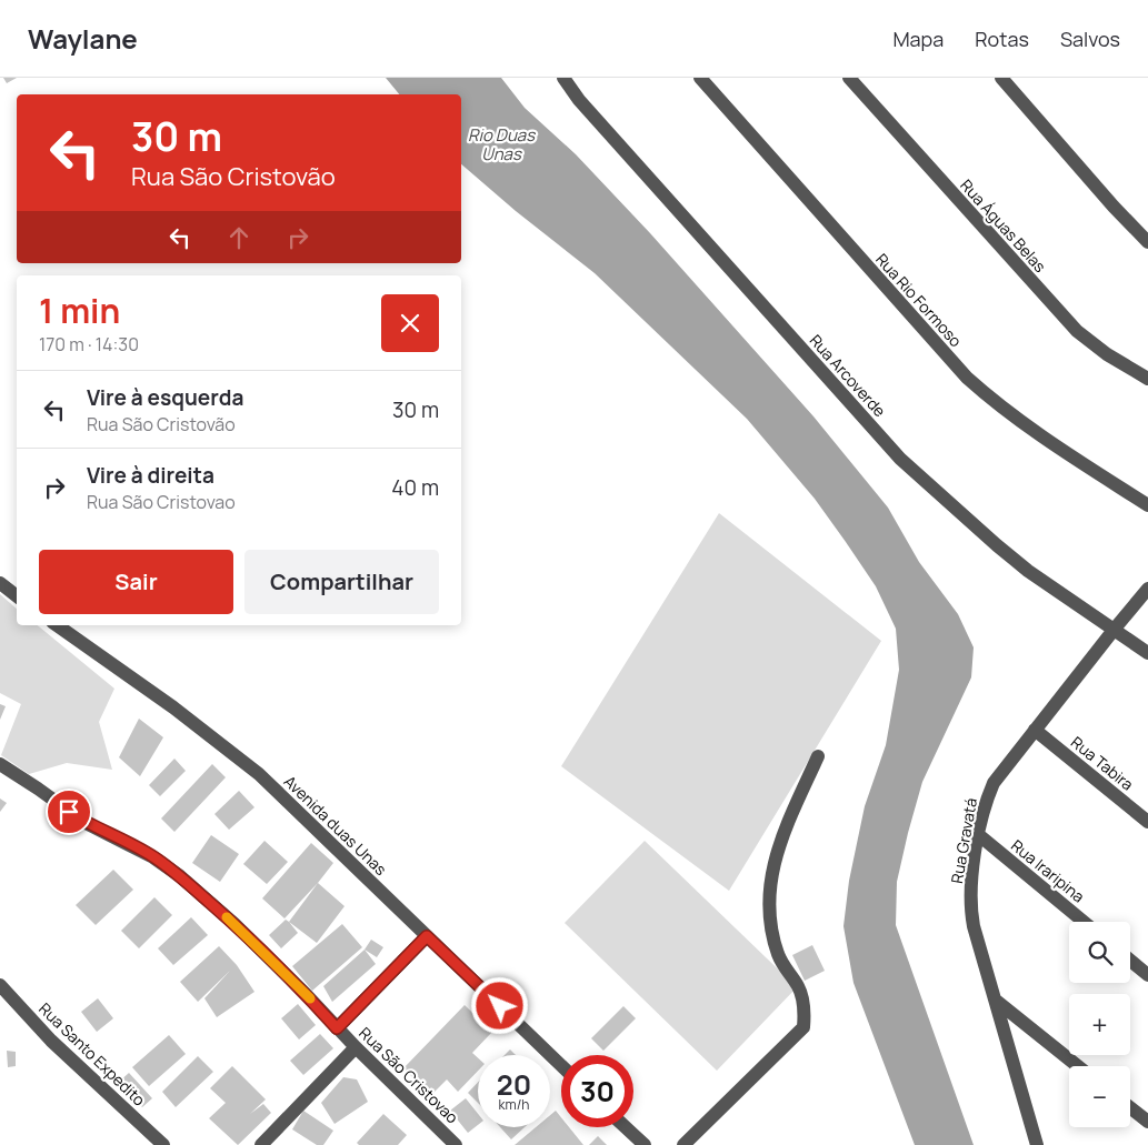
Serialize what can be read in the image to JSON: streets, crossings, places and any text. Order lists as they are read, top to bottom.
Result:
{
  "streets": {
    "street": [
      "Rua Águas Belas",
      "Rua Rio Formoso",
      "Rua Arcoverde",
      "Rua Tabira",
      "Avenida duas Unas",
      "Rua Gravatá",
      "Rua Iraripina",
      "Rua Santo Expedito",
      "Rua São Cristovao"
    ]
  },
  "crossings": [
    ["Rua Arcoverde", "Rua Gravatá"],
    ["Rua Tabira", "Rua Gravatá"],
    ["Rua Gravatá", "Rua Iraripina"]
  ],
  "water": ["Rio Duas Unas"],
  "page": {
    "header": "Waylane",
    "nav": ["Mapa", "Rotas", "Salvos"],
    "turn": ["30 m", "Rua São Cristovão"],
    "heading": ["1 min", "170 m · 14:30"],
    "list": [
      {
        "name": "Vire à esquerda",
        "note": "Rua São Cristovão",
        "value": "30 m"
      },
      {
        "name": "Vire à direita",
        "note": "Rua São Cristovao",
        "value": "40 m"
      }
    ],
    "buttons": ["Sair", "Compartilhar"],
    "map_buttons": ["+", "−"],
    "speed": "20 km/h",
    "limit": "30"
  }
}
